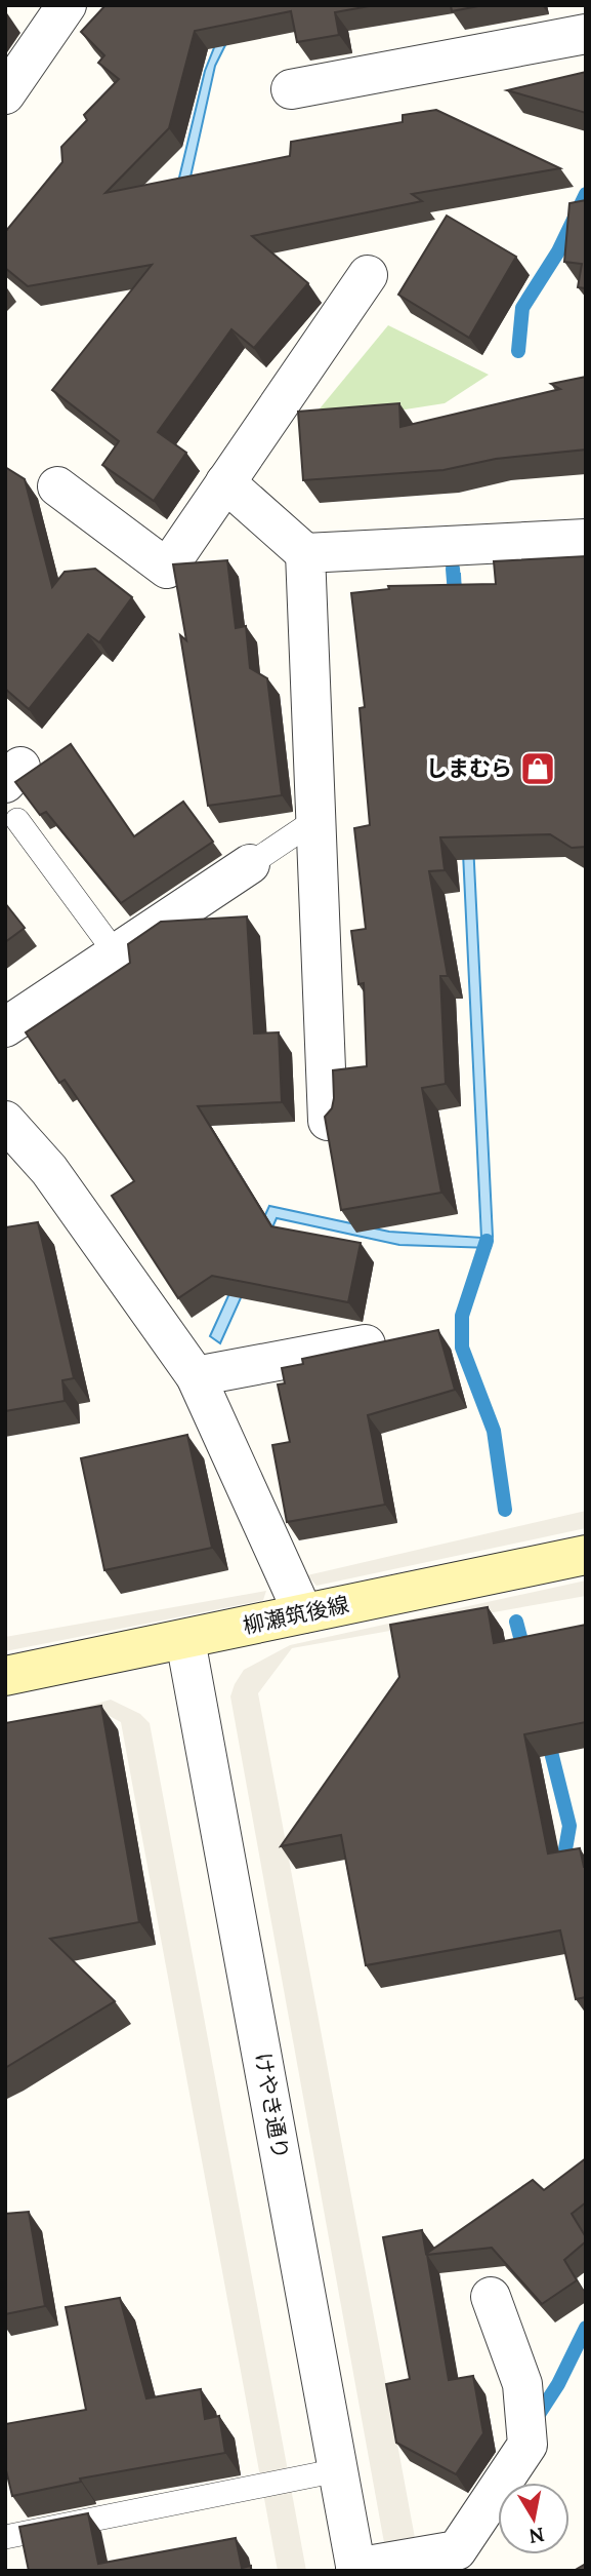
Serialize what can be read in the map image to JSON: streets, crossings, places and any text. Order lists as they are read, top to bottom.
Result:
{
  "streets": {
    "main road": ["柳瀬筑後線"],
    "street": ["けやき通り"]
  },
  "crossings": [
    ["柳瀬筑後線", "けやき通り"]
  ],
  "places": {
    "shop": ["しまむら"]
  },
  "north": "bottom"
}
